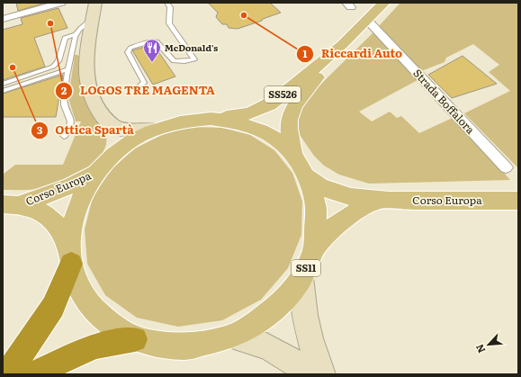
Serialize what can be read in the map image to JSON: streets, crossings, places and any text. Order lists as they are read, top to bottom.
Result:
{
  "streets": {
    "main road": ["SS526", "Corso Europa", "SS11"],
    "street": ["Strada Boffalora"]
  },
  "crossings": [
    ["SS526", "Strada Boffalora"],
    ["SS526", "Corso Europa"]
  ],
  "places": {
    "other": ["Riccardi Auto", "LOGOS TRE MAGENTA", "Ottica Spartà"],
    "restaurant": ["McDonald's"]
  },
  "north": "bottom left"
}
